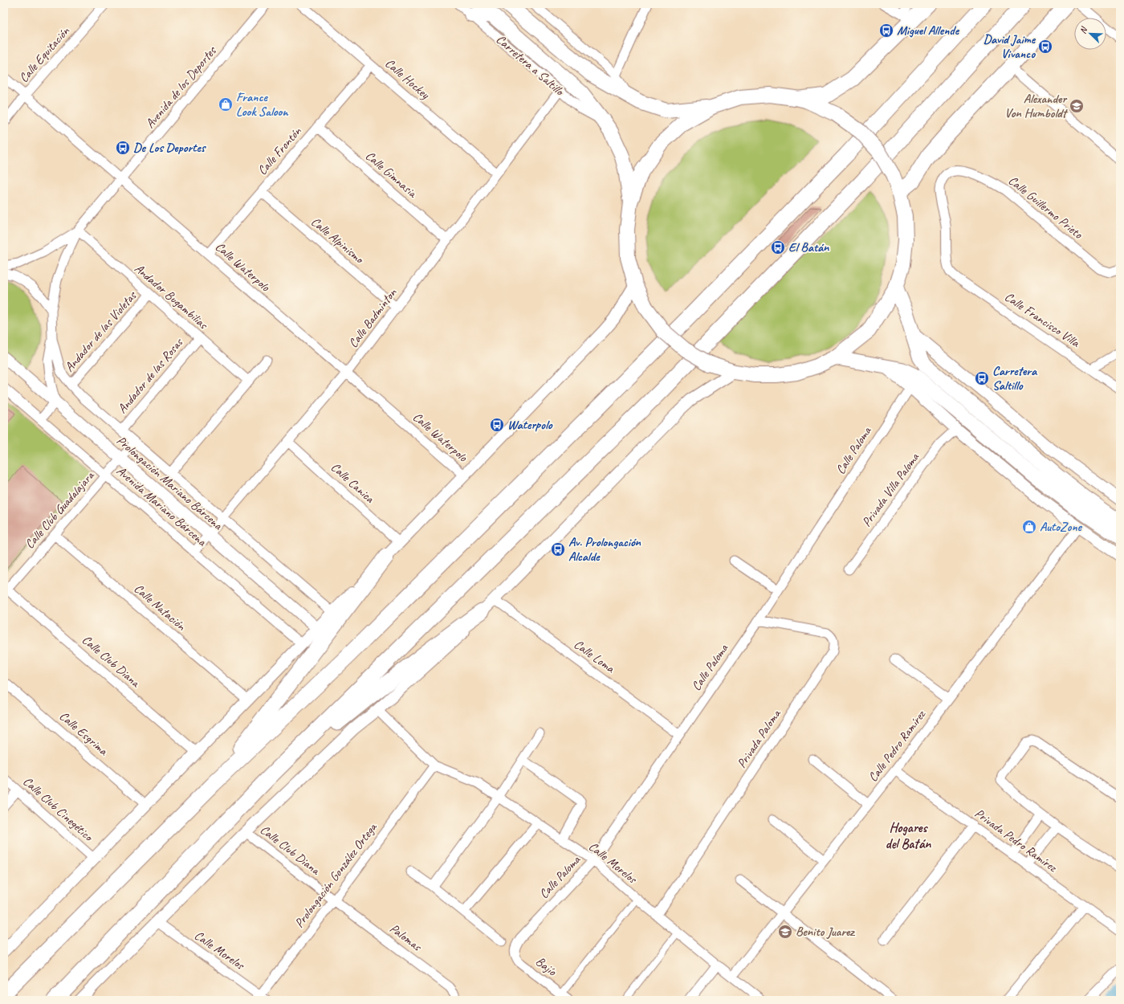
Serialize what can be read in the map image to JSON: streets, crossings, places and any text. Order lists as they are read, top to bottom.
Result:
{
  "streets": {
    "main road": ["Carretera a Saltillo"],
    "street": [
      "Calle Equitación",
      "Calle Hockey",
      "Avenida de los Deportes",
      "Calle Frontón",
      "Calle Gimnasia",
      "Calle Guillermo Prieto",
      "Calle Alpinismo",
      "Calle Waterpolo",
      "Andador Bugambilias",
      "Calle Badminton",
      "Calle Francisco Villa",
      "Andador de las Violetas",
      "Andador de las Rosas",
      "Calle Paloma",
      "Prolongación Mariano Bárcena",
      "Calle Canica",
      "Privada Villa Paloma",
      "Avenida Mariano Bárcena",
      "Calle Club Guadalajara",
      "Calle Natación",
      "Calle Loma",
      "Calle Club Diana",
      "Calle Esgrima",
      "Privada Paloma",
      "Calle Pedro Ramírez",
      "Calle Club Cinegético",
      "Privada Pedro Ramírez",
      "Calle Morelos",
      "Prolongación González Ortega",
      "Palomas",
      "Bajío"
    ]
  },
  "crossings": [
    ["Calle Equitación", "Calle Waterpolo"],
    ["Carretera a Saltillo", "Calle Badminton"],
    ["Calle Hockey", "Calle Frontón"],
    ["Calle Hockey", "Calle Badminton"],
    ["Avenida de los Deportes", "Calle Waterpolo"],
    ["Avenida de los Deportes", "Andador Bugambilias"],
    ["Avenida de los Deportes", "Prolongación Mariano Bárcena"],
    ["Calle Frontón", "Calle Gimnasia"],
    ["Calle Frontón", "Calle Alpinismo"],
    ["Calle Frontón", "Calle Waterpolo"],
    ["Calle Gimnasia", "Calle Badminton"],
    ["Calle Guillermo Prieto", "Calle Francisco Villa"],
    ["Calle Alpinismo", "Calle Badminton"],
    ["Calle Waterpolo", "Calle Badminton"],
    ["Andador Bugambilias", "Andador de las Violetas"],
    ["Andador Bugambilias", "Andador de las Rosas"],
    ["Calle Badminton", "Prolongación Mariano Bárcena"],
    ["Calle Badminton", "Calle Canica"],
    ["Calle Badminton", "Avenida Mariano Bárcena"],
    ["Andador de las Violetas", "Prolongación Mariano Bárcena"],
    ["Andador de las Rosas", "Prolongación Mariano Bárcena"],
    ["Calle Paloma", "Calle Loma"],
    ["Calle Paloma", "Privada Paloma"],
    ["Calle Paloma", "Calle Morelos"],
    ["Calle Paloma", "Bajío"],
    ["Prolongación Mariano Bárcena", "Calle Club Guadalajara"],
    ["Avenida Mariano Bárcena", "Calle Club Guadalajara"],
    ["Calle Club Guadalajara", "Calle Natación"],
    ["Calle Club Guadalajara", "Calle Club Diana"],
    ["Calle Club Diana", "Prolongación González Ortega"],
    ["Calle Club Diana", "Palomas"],
    ["Privada Paloma", "Calle Morelos"],
    ["Calle Pedro Ramírez", "Privada Pedro Ramírez"],
    ["Calle Pedro Ramírez", "Calle Morelos"],
    ["Calle Morelos", "Prolongación González Ortega"],
    ["Prolongación González Ortega", "Palomas"]
  ],
  "districts": ["Hogares del Batán"],
  "places": {
    "bus stop": [
      "Miguel Allende",
      "David Jaime Vivanco",
      "De Los Deportes",
      "El Batán",
      "Carretera Saltillo",
      "Waterpolo",
      "Av. Prolongación Alcalde"
    ],
    "shop": ["France Look Saloon", "AutoZone"],
    "school or university": ["Alexander Von Humboldt", "Benito Juarez"]
  },
  "north": "top left"
}
